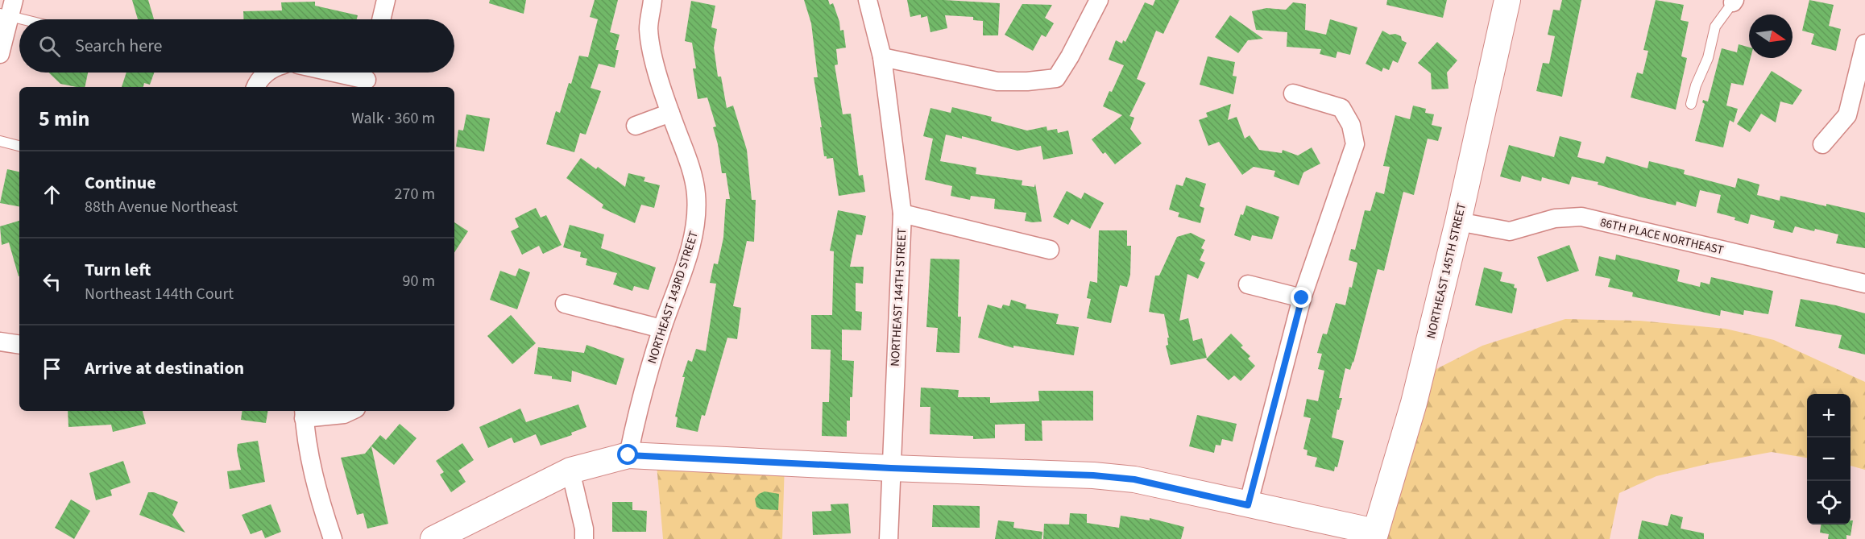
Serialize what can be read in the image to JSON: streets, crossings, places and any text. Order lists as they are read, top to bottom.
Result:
{
  "streets": {
    "street": [
      "86TH PLACE NORTHEAST",
      "NORTHEAST 145TH STREET",
      "NORTHEAST 143RD STREET",
      "NORTHEAST 144TH STREET"
    ]
  },
  "crossings": [
    ["86TH PLACE NORTHEAST", "NORTHEAST 145TH STREET"]
  ],
  "north": "right",
  "page": {
    "search": "Search here",
    "heading": ["5 min", "Walk · 360 m"],
    "list": [
      ["Continue", "88th Avenue Northeast", "270 m"],
      ["Turn left", "Northeast 144th Court", "90 m"],
      "Arrive at destination"
    ],
    "map_buttons": ["+", "−"]
  }
}
